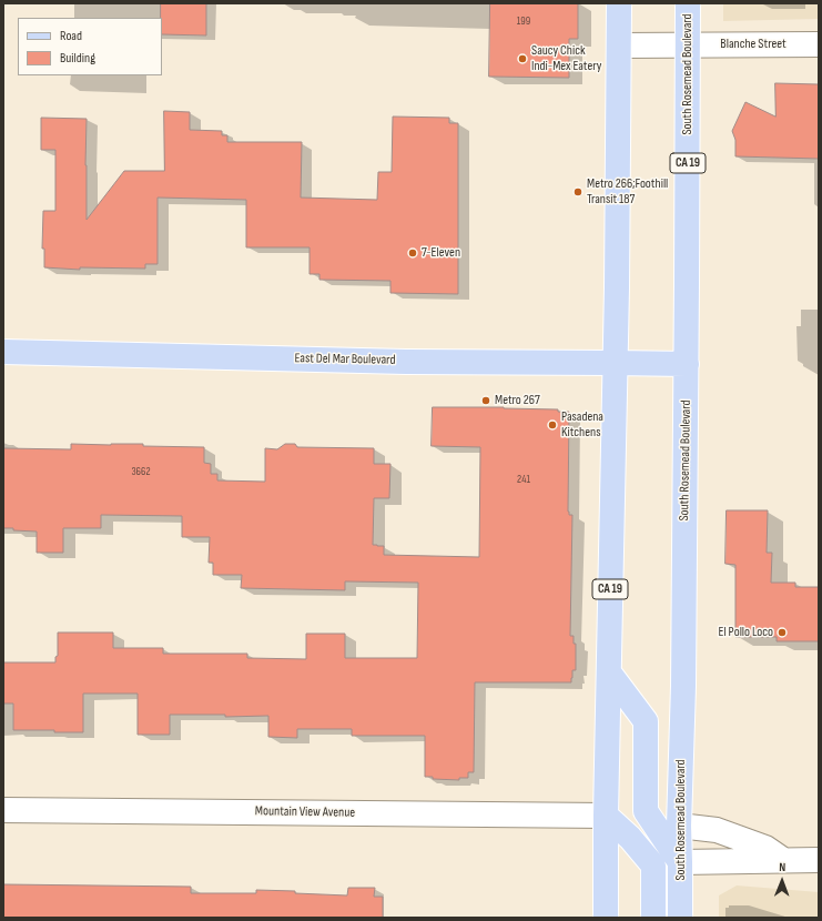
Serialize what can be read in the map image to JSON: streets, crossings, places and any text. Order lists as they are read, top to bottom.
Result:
{
  "streets": {
    "main road": ["South Rosemead Boulevard", "CA 19", "East Del Mar Boulevard"],
    "street": ["Blanche Street", "Mountain View Avenue"]
  },
  "crossings": [
    ["Blanche Street", "South Rosemead Boulevard"],
    ["Blanche Street", "CA 19"],
    ["South Rosemead Boulevard", "East Del Mar Boulevard"],
    ["CA 19", "East Del Mar Boulevard"],
    ["CA 19", "Mountain View Avenue"]
  ],
  "places": [
    "Saucy Chick Indi-Mex Eatery",
    "Metro 266;Foothill Transit 187",
    "7-Eleven",
    "Metro 267",
    "Pasadena Kitchens",
    "El Pollo Loco"
  ],
  "house_numbers": ["199", "3662", "241"],
  "legend": ["Road", "Building"],
  "north": "top"
}
